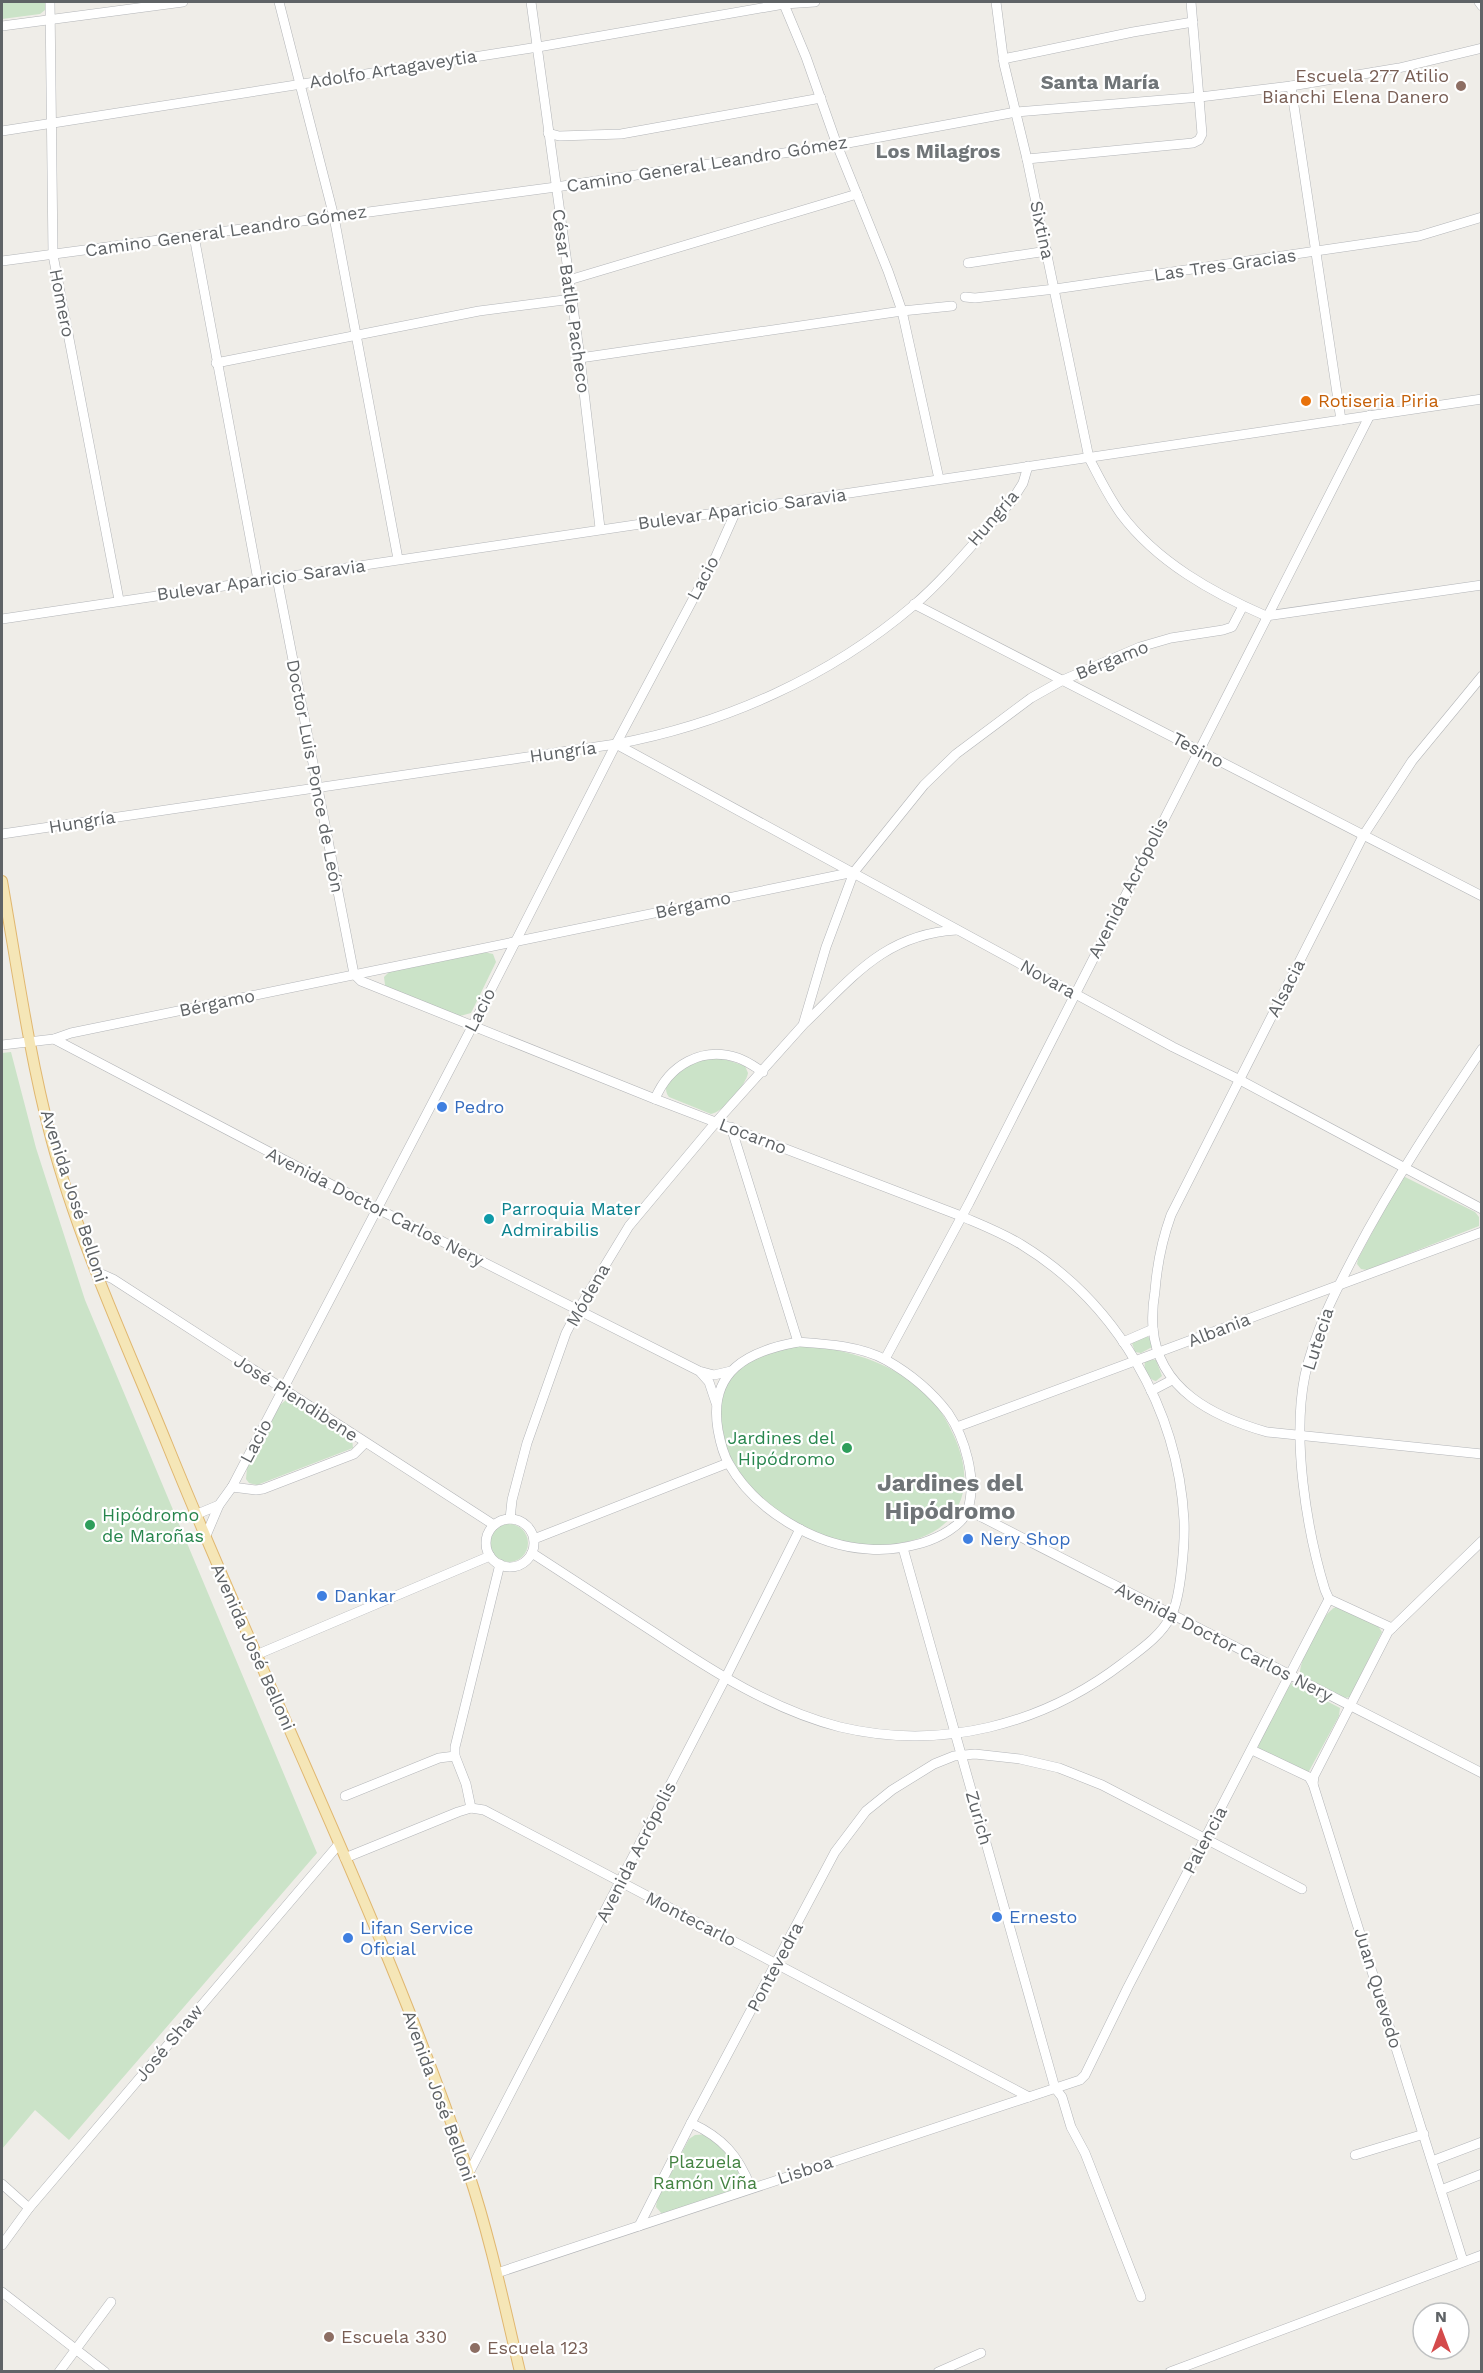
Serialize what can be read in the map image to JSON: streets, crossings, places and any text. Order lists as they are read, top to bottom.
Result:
{
  "streets": {
    "main road": ["Avenida José Belloni"],
    "street": [
      "Adolfo Artagaveytia",
      "Camino General Leandro Gómez",
      "Sixtina",
      "Las Tres Gracias",
      "César Batlle Pacheco",
      "Homero",
      "Bulevar Aparicio Saravia",
      "Hungría",
      "Lacio",
      "Bérgamo",
      "Tesino",
      "Doctor Luis Ponce de León",
      "Avenida Acrópolis",
      "Novara",
      "Alsacia",
      "Locarno",
      "Avenida Doctor Carlos Nery",
      "Módena",
      "Albania",
      "Lutecia",
      "José Piendibene",
      "Zurich",
      "Palencia",
      "Montecarlo",
      "Pontevedra",
      "Juan Quevedo",
      "José Shaw",
      "Lisboa"
    ]
  },
  "crossings": [
    ["Adolfo Artagaveytia", "César Batlle Pacheco"],
    ["Adolfo Artagaveytia", "Homero"],
    ["Camino General Leandro Gómez", "Sixtina"],
    ["Camino General Leandro Gómez", "César Batlle Pacheco"],
    ["Camino General Leandro Gómez", "Homero"],
    ["Sixtina", "Las Tres Gracias"],
    ["Sixtina", "Bulevar Aparicio Saravia"],
    ["Sixtina", "Bérgamo"],
    ["Sixtina", "Avenida Acrópolis"],
    ["César Batlle Pacheco", "Bulevar Aparicio Saravia"],
    ["Homero", "Bulevar Aparicio Saravia"],
    ["Bulevar Aparicio Saravia", "Hungría"],
    ["Bulevar Aparicio Saravia", "Lacio"],
    ["Bulevar Aparicio Saravia", "Doctor Luis Ponce de León"],
    ["Bulevar Aparicio Saravia", "Avenida Acrópolis"],
    ["Hungría", "Lacio"],
    ["Hungría", "Tesino"],
    ["Hungría", "Doctor Luis Ponce de León"],
    ["Hungría", "Novara"],
    ["Lacio", "Bérgamo"],
    ["Lacio", "Novara"],
    ["Lacio", "Locarno"],
    ["Lacio", "Avenida José Belloni"],
    ["Lacio", "Avenida Doctor Carlos Nery"],
    ["Lacio", "José Piendibene"],
    ["Bérgamo", "Tesino"],
    ["Bérgamo", "Doctor Luis Ponce de León"],
    ["Bérgamo", "Novara"],
    ["Bérgamo", "Locarno"],
    ["Bérgamo", "Avenida José Belloni"],
    ["Bérgamo", "Avenida Doctor Carlos Nery"],
    ["Bérgamo", "Módena"],
    ["Tesino", "Avenida Acrópolis"],
    ["Tesino", "Alsacia"],
    ["Doctor Luis Ponce de León", "Locarno"],
    ["Avenida Acrópolis", "Novara"],
    ["Avenida Acrópolis", "Locarno"],
    ["Avenida Acrópolis", "Avenida José Belloni"],
    ["Avenida Acrópolis", "Montecarlo"],
    ["Novara", "Alsacia"],
    ["Novara", "Módena"],
    ["Novara", "Lutecia"],
    ["Alsacia", "Albania"],
    ["Locarno", "Módena"],
    ["Locarno", "Albania"],
    ["Avenida José Belloni", "José Piendibene"],
    ["Avenida José Belloni", "José Shaw"],
    ["Avenida José Belloni", "Lisboa"],
    ["Avenida Doctor Carlos Nery", "Módena"],
    ["Avenida Doctor Carlos Nery", "Palencia"],
    ["Módena", "José Piendibene"],
    ["Albania", "Lutecia"],
    ["Lutecia", "Palencia"],
    ["Zurich", "Pontevedra"],
    ["Zurich", "Lisboa"],
    ["Palencia", "Lisboa"],
    ["Montecarlo", "Pontevedra"],
    ["Montecarlo", "Lisboa"],
    ["Pontevedra", "Lisboa"]
  ],
  "districts": ["Santa María", "Los Milagros", "Jardines del Hipódromo"],
  "parks": ["Plazuela Ramón Viña"],
  "places": [
    "Escuela 277 Atilio Bianchi Elena Danero",
    "Rotiseria Piria",
    "Pedro",
    "Parroquia Mater Admirabilis",
    "Jardines del Hipódromo",
    "Hipódromo de Maroñas",
    "Nery Shop",
    "Dankar",
    "Ernesto",
    "Lifan Service Oficial",
    "Escuela 330",
    "Escuela 123"
  ],
  "north": "top"
}
